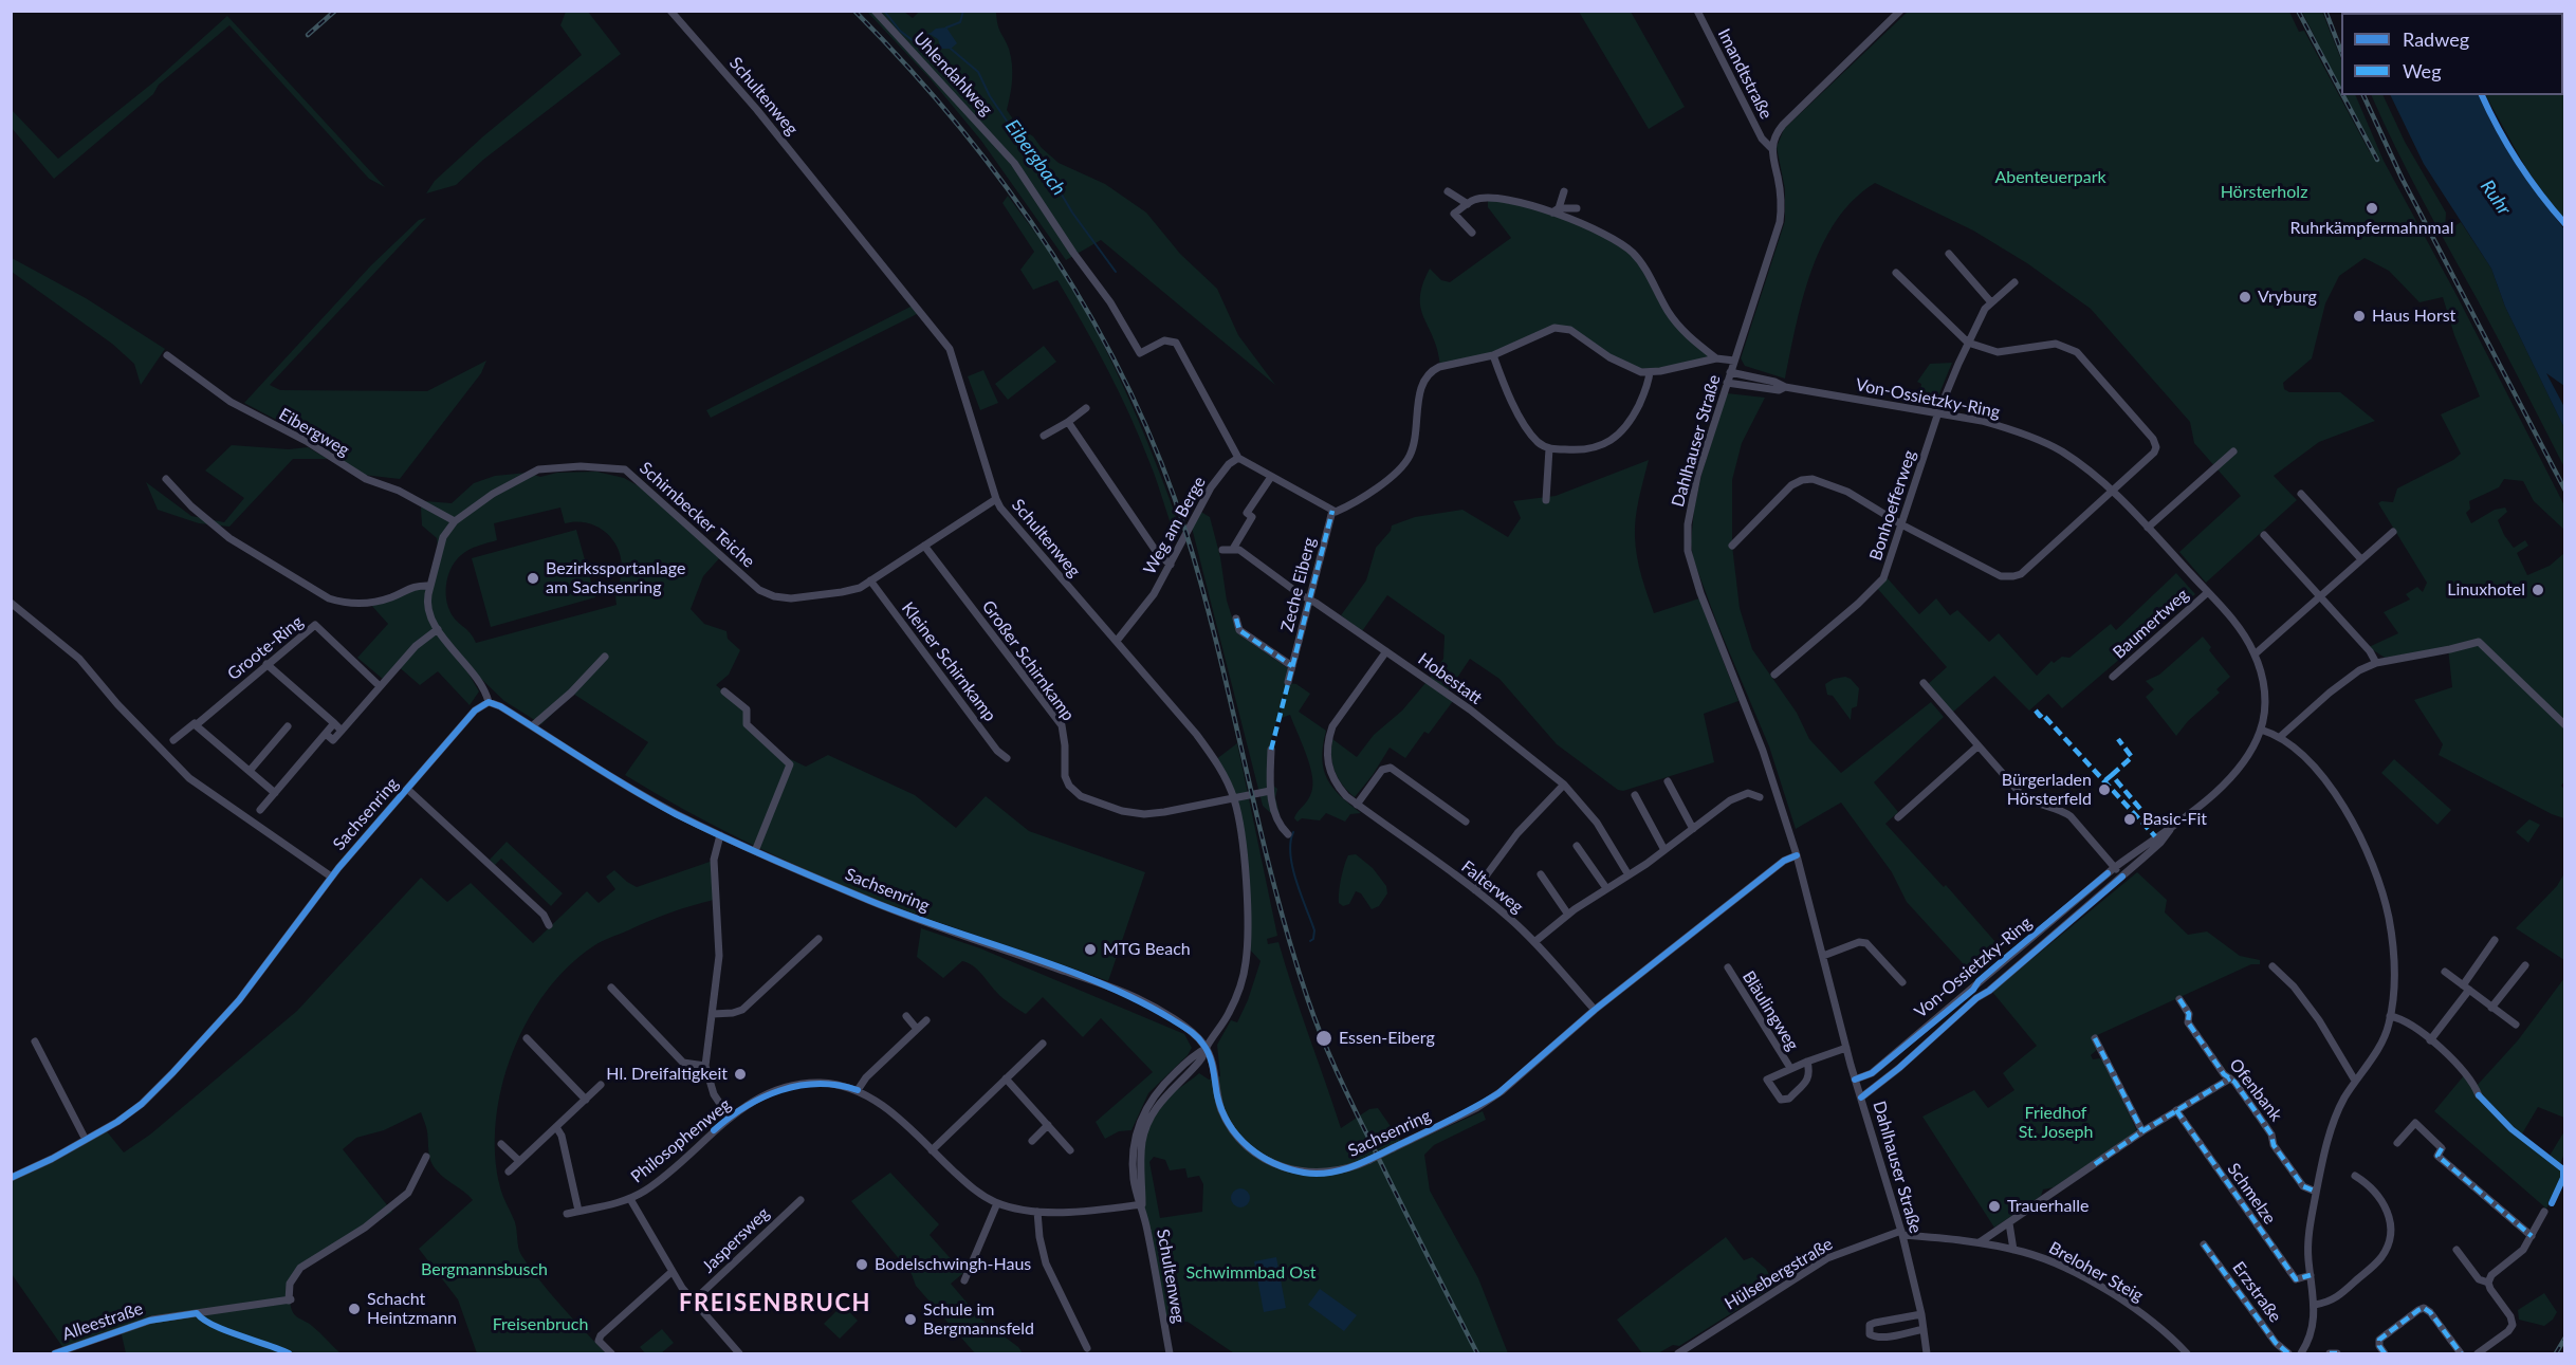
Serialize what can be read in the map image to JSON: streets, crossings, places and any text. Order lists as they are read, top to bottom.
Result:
{
  "streets": {
    "street": [
      "Uhlendahlweg",
      "Imandtstraße",
      "Schultenweg",
      "Von-Ossietzky-Ring",
      "Eibergweg",
      "Dahlhauser Straße",
      "Bonhoefferweg",
      "Schirnbecker Teiche",
      "Weg am Berge",
      "Zeche Eiberg",
      "Baumertweg",
      "Groote-Ring",
      "Großer Schirnkamp",
      "Kleiner Schirnkamp",
      "Hobestatt",
      "Sachsenring",
      "Falterweg",
      "Bläulingweg",
      "Ofenbank",
      "Philosophenweg",
      "Schmelze",
      "Jaspersweg",
      "Breloher Steig",
      "Hülsebergstraße",
      "Erzstraße",
      "Alleestraße"
    ]
  },
  "crossings": [
    ["Uhlendahlweg", "Weg am Berge"],
    ["Imandtstraße", "Dahlhauser Straße"],
    ["Schultenweg", "Schirnbecker Teiche"],
    ["Schultenweg", "Weg am Berge"],
    ["Schultenweg", "Großer Schirnkamp"],
    ["Schultenweg", "Sachsenring"],
    ["Schultenweg", "Philosophenweg"],
    ["Von-Ossietzky-Ring", "Dahlhauser Straße"],
    ["Von-Ossietzky-Ring", "Bonhoefferweg"],
    ["Von-Ossietzky-Ring", "Baumertweg"],
    ["Eibergweg", "Schirnbecker Teiche"],
    ["Dahlhauser Straße", "Sachsenring"],
    ["Dahlhauser Straße", "Breloher Steig"],
    ["Dahlhauser Straße", "Hülsebergstraße"],
    ["Schirnbecker Teiche", "Großer Schirnkamp"],
    ["Schirnbecker Teiche", "Kleiner Schirnkamp"],
    ["Schirnbecker Teiche", "Sachsenring"],
    ["Zeche Eiberg", "Hobestatt"],
    ["Hobestatt", "Falterweg"],
    ["Sachsenring", "Falterweg"],
    ["Breloher Steig", "Hülsebergstraße"]
  ],
  "districts": ["FREISENBRUCH"],
  "water": ["Eibergbach", "Ruhr"],
  "parks": [
    "Abenteuerpark",
    "Hörsterholz",
    "Friedhof St. Joseph",
    "Bergmannsbusch",
    "Schwimmbad Ost",
    "Freisenbruch"
  ],
  "places": [
    "Ruhrkämpfermahnmal",
    "Vryburg",
    "Haus Horst",
    "Bezirkssportanlage am Sachsenring",
    "Linuxhotel",
    "Bürgerladen Hörsterfeld",
    "Basic-Fit",
    "MTG Beach",
    "Essen-Eiberg",
    "Hl. Dreifaltigkeit",
    "Trauerhalle",
    "Bodelschwingh-Haus",
    "Schacht Heintzmann",
    "Schule im Bergmannsfeld"
  ],
  "legend": ["Radweg", "Weg"]
}
